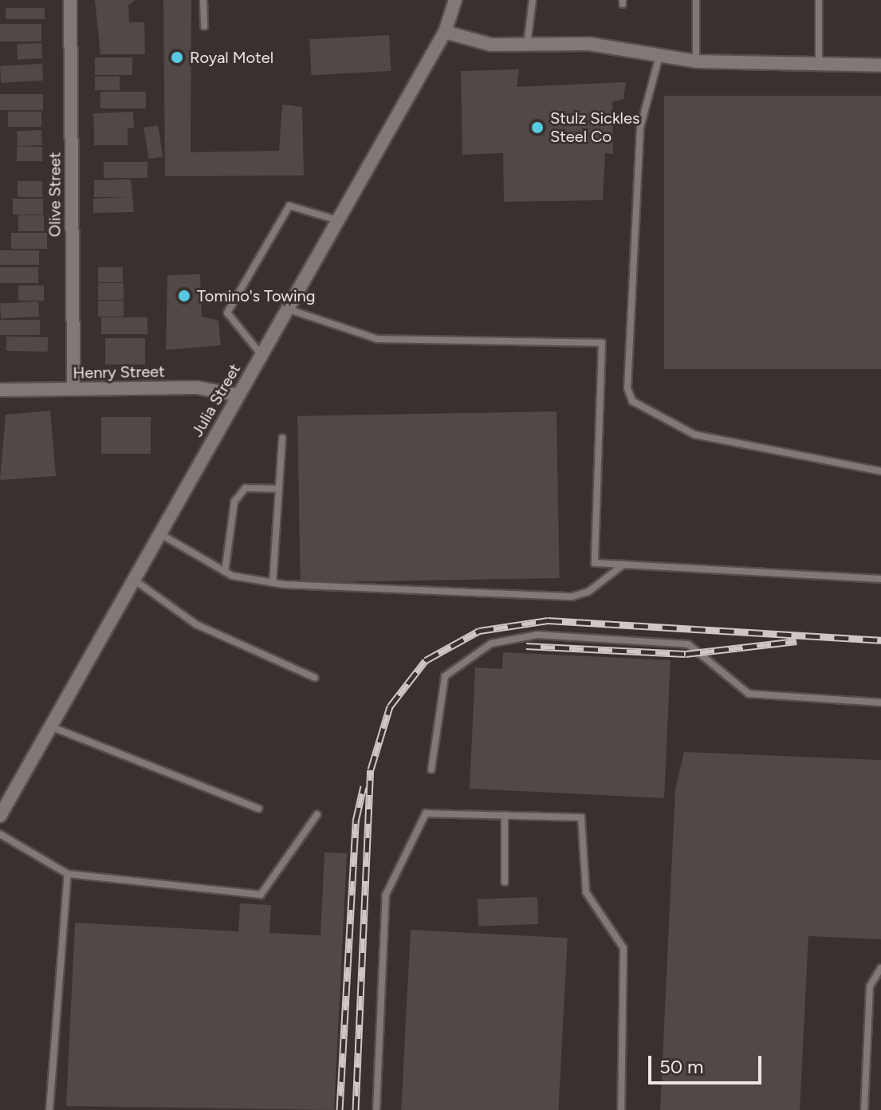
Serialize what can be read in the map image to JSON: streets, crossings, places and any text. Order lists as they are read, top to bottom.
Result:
{
  "streets": {
    "street": ["Olive Street", "Henry Street", "Julia Street"]
  },
  "crossings": [
    ["Olive Street", "Henry Street"],
    ["Henry Street", "Julia Street"]
  ],
  "places": ["Royal Motel", "Stulz Sickles Steel Co", "Tomino's Towing"],
  "scale_bar": "50 m"
}
